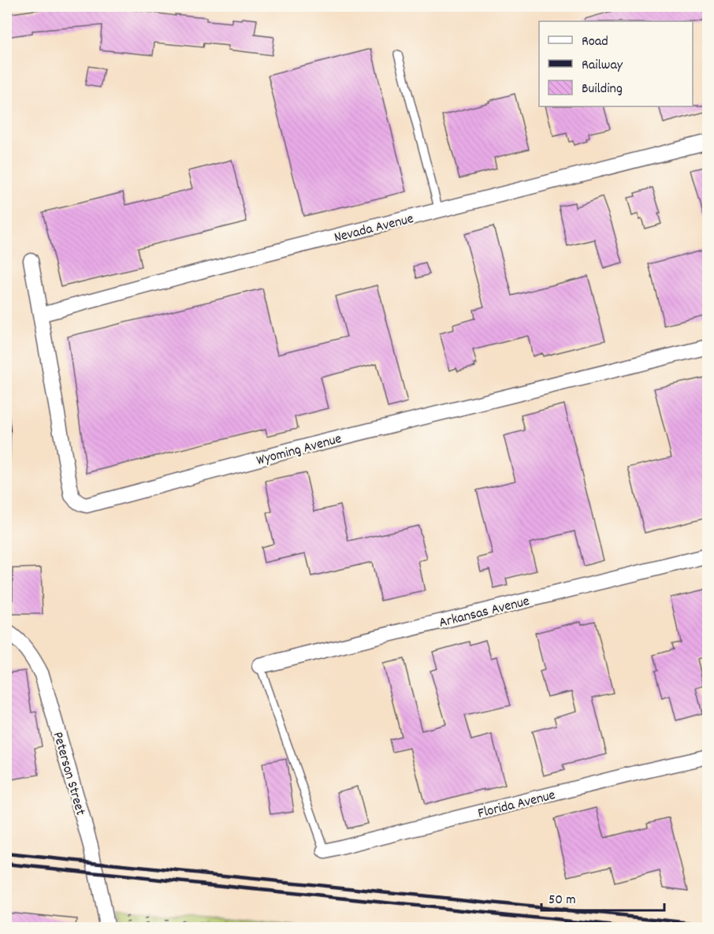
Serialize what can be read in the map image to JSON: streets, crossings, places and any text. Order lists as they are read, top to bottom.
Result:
{
  "streets": {
    "street": [
      "Nevada Avenue",
      "Wyoming Avenue",
      "Arkansas Avenue",
      "Peterson Street",
      "Florida Avenue"
    ]
  },
  "crossings": [
    ["Nevada Avenue", "Wyoming Avenue"]
  ],
  "legend": ["Road", "Railway", "Building"],
  "scale_bar": "50 m"
}
